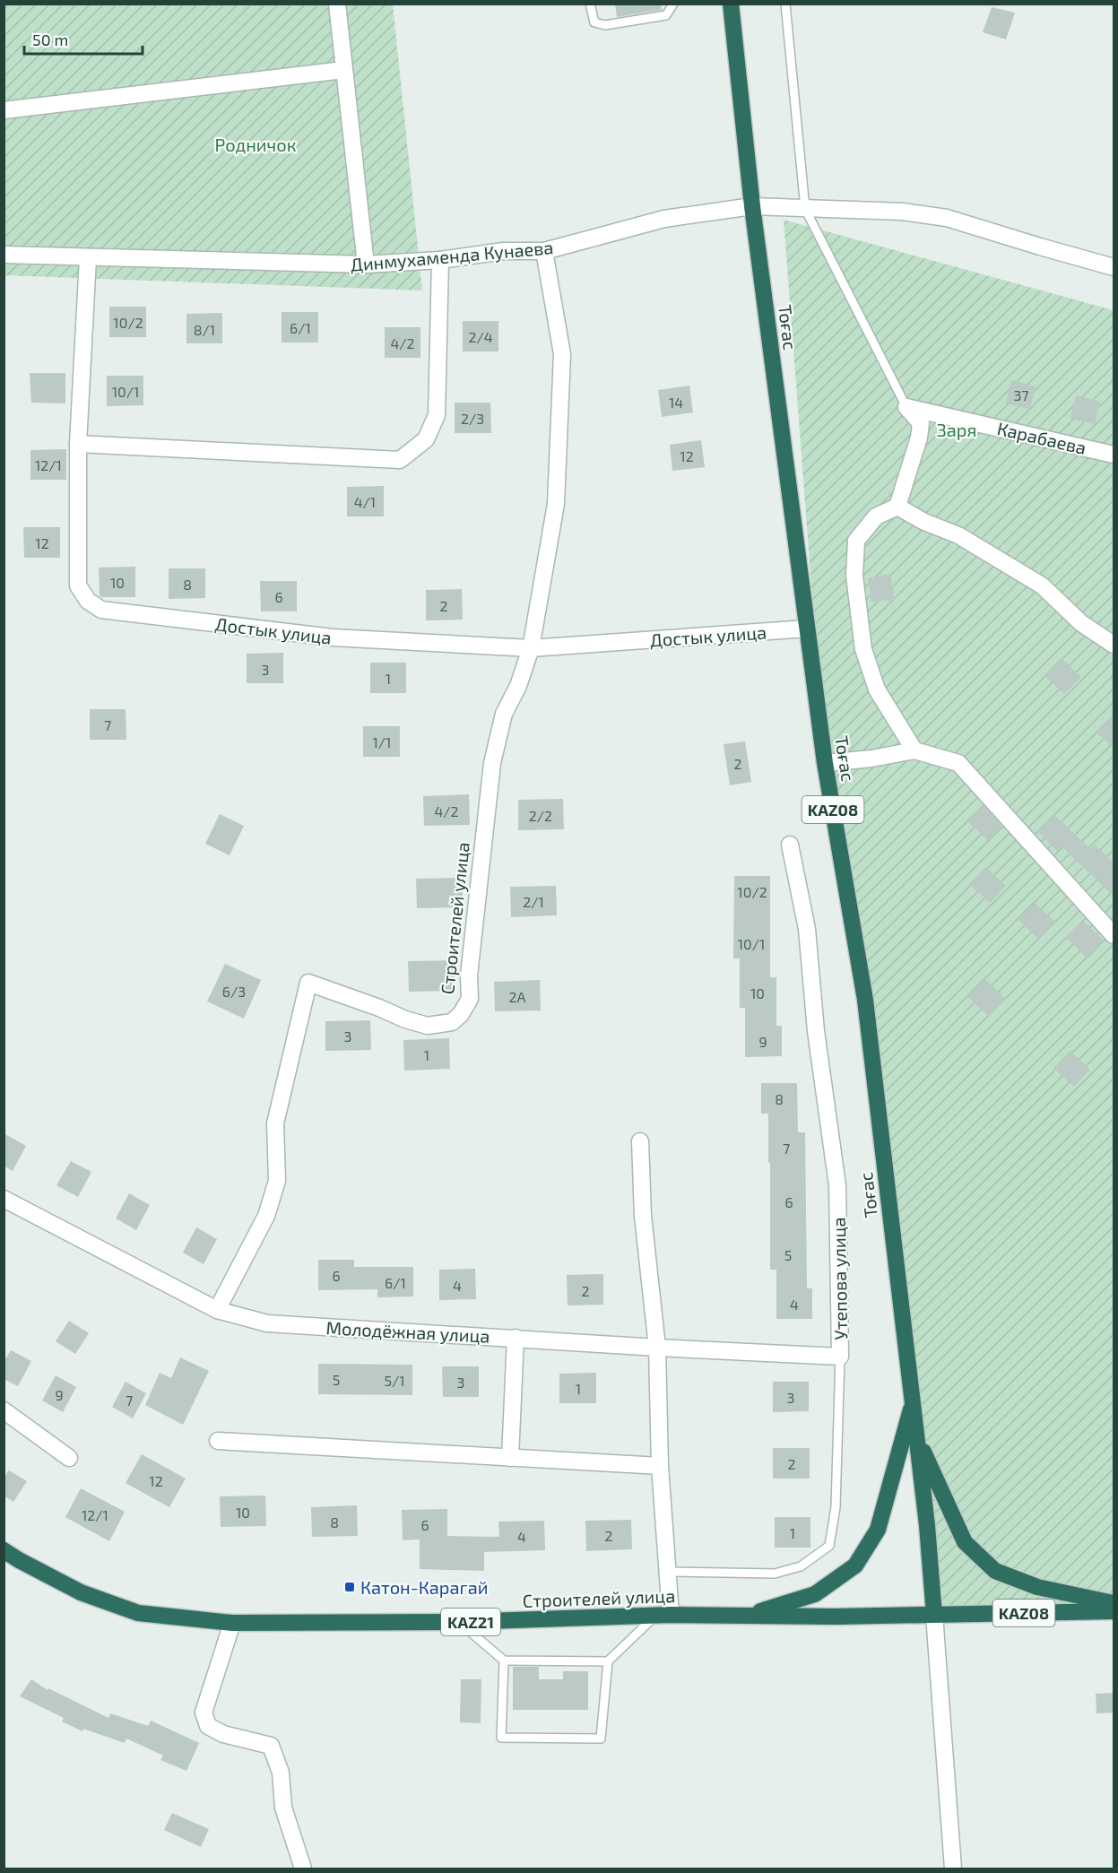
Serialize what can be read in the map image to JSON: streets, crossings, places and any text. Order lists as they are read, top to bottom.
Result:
{
  "streets": {
    "highway": [
      "Тоғас",
      "KAZ08",
      "Строителей улица",
      "KAZ21"
    ],
    "street": [
      "Динмухаменда Кунаева",
      "Карабаева",
      "Достык улица",
      "Утепова улица",
      "Молодёжная улица"
    ]
  },
  "crossings": [
    ["Динмухаменда Кунаева", "Тоғас"],
    ["Динмухаменда Кунаева", "Достык улица"],
    ["Тоғас", "Достык улица"],
    ["Тоғас", "KAZ08"],
    ["Тоғас", "Строителей улица"],
    ["Достык улица", "Строителей улица"],
    ["KAZ08", "Строителей улица"],
    ["Строителей улица", "Молодёжная улица"],
    ["Утепова улица", "Молодёжная улица"]
  ],
  "parks": ["Родничок", "Заря"],
  "places": {
    "transit": ["Катон-Карагай"]
  },
  "house_numbers": [
    "10/2",
    "6/1",
    "8/1",
    "2/4",
    "4/2",
    "10/1",
    "37",
    "14",
    "2/3",
    "12",
    "12/1",
    "4/1",
    "12",
    "10",
    "8",
    "6",
    "2",
    "3",
    "1",
    "7",
    "1/1",
    "2",
    "4/2",
    "2/2",
    "10/2",
    "2/1",
    "10/1",
    "6/3",
    "10",
    "2А",
    "3",
    "9",
    "1",
    "8",
    "7",
    "6",
    "5",
    "6",
    "6/1",
    "4",
    "2",
    "4",
    "5",
    "5/1",
    "3",
    "1",
    "9",
    "3",
    "7",
    "2",
    "12",
    "10",
    "12/1",
    "8",
    "6",
    "1",
    "2",
    "4"
  ],
  "scale_bar": "50 m"
}
